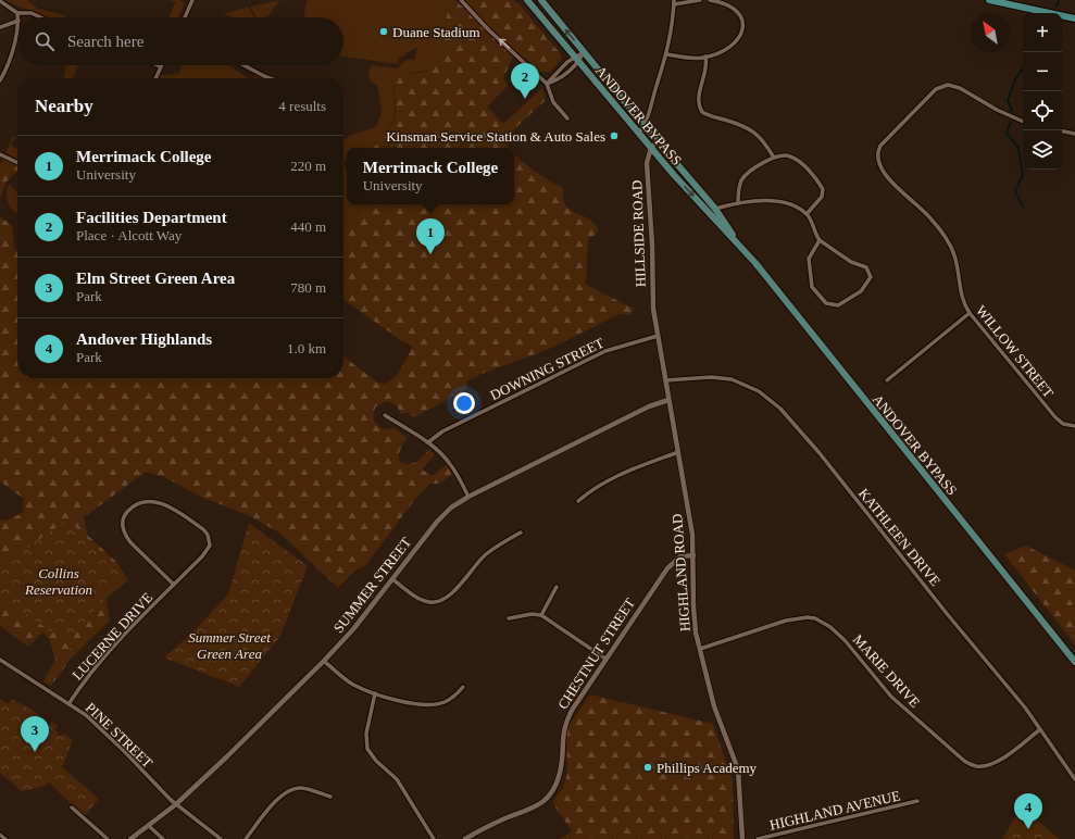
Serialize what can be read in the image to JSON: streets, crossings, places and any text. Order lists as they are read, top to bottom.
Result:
{
  "streets": {
    "main road": ["ANDOVER BYPASS"],
    "street": [
      "HILLSIDE ROAD",
      "WILLOW STREET",
      "DOWNING STREET",
      "KATHLEEN DRIVE",
      "HIGHLAND ROAD",
      "SUMMER STREET",
      "LUCERNE DRIVE",
      "CHESTNUT STREET",
      "MARIE DRIVE",
      "PINE STREET",
      "HIGHLAND AVENUE"
    ]
  },
  "crossings": [
    ["ANDOVER BYPASS", "HILLSIDE ROAD"],
    ["HILLSIDE ROAD", "HIGHLAND ROAD"],
    ["DOWNING STREET", "HIGHLAND ROAD"],
    ["KATHLEEN DRIVE", "HIGHLAND ROAD"],
    ["KATHLEEN DRIVE", "MARIE DRIVE"],
    ["HIGHLAND ROAD", "SUMMER STREET"],
    ["HIGHLAND ROAD", "CHESTNUT STREET"],
    ["HIGHLAND ROAD", "MARIE DRIVE"],
    ["SUMMER STREET", "PINE STREET"],
    ["LUCERNE DRIVE", "PINE STREET"]
  ],
  "parks": ["Collins Reservation", "Summer Street Green Area"],
  "places": ["Duane Stadium", "Kinsman Service Station & Auto Sales", "Phillips Academy"],
  "north": "top left",
  "page": {
    "map_buttons": ["+", "−"],
    "search": "Search here",
    "pins": [
      "2",
      "1",
      "3",
      "4"
    ],
    "heading": ["Nearby", "4 results"],
    "list": [
      {
        "mark": "1",
        "name": "Merrimack College",
        "note": "University",
        "value": "220 m"
      },
      {
        "mark": "2",
        "name": "Facilities Department",
        "note": "Place · Alcott Way",
        "value": "440 m"
      },
      {
        "mark": "3",
        "name": "Elm Street Green Area",
        "note": "Park",
        "value": "780 m"
      },
      {
        "mark": "4",
        "name": "Andover Highlands",
        "note": "Park",
        "value": "1.0 km"
      }
    ],
    "popup": ["Merrimack College", "University"]
  }
}
